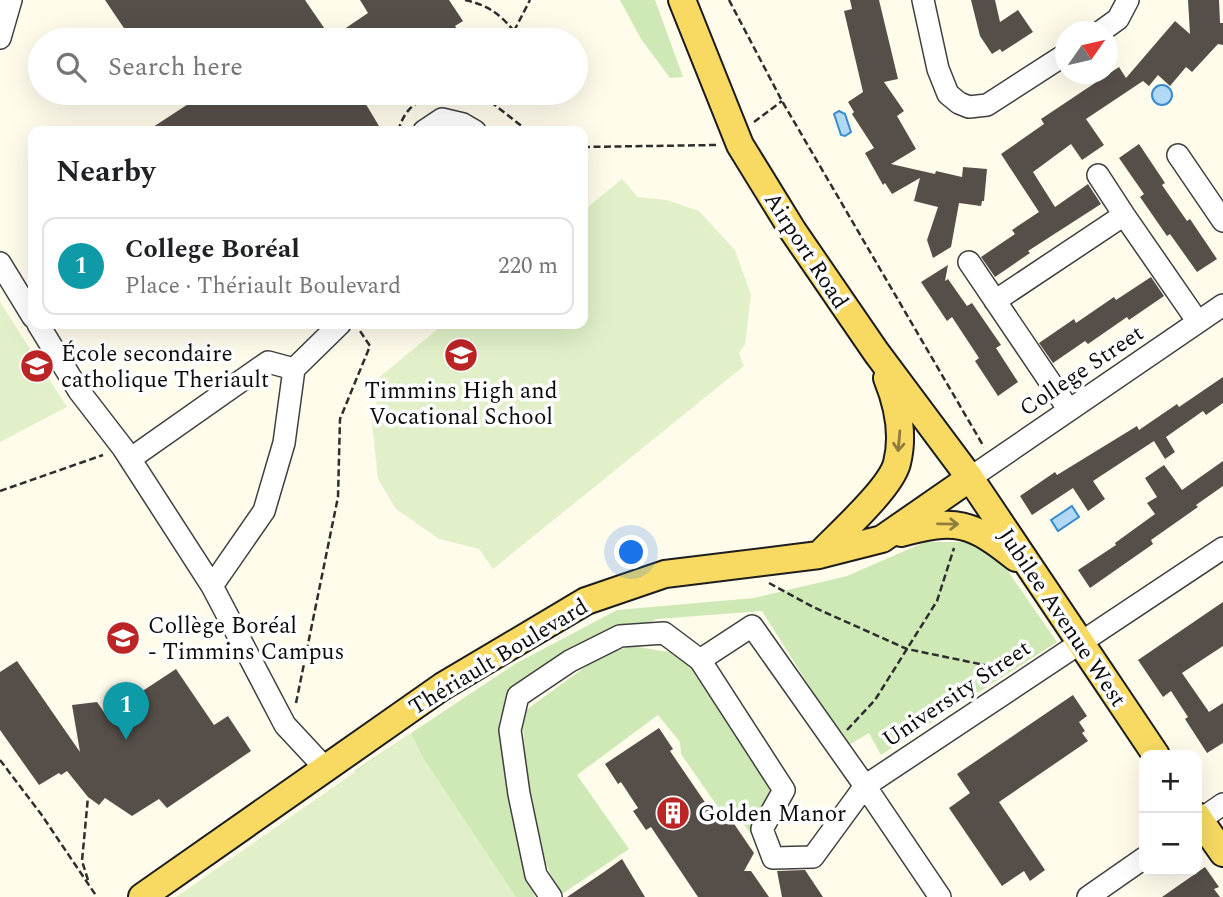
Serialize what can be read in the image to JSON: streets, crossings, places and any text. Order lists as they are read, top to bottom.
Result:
{
  "streets": {
    "main road": ["Airport Road", "Jubilee Avenue West", "Thériault Boulevard"],
    "street": ["College Street", "University Street"]
  },
  "crossings": [
    ["Airport Road", "College Street"],
    ["Airport Road", "Jubilee Avenue West"],
    ["Airport Road", "Thériault Boulevard"],
    ["College Street", "Jubilee Avenue West"],
    ["College Street", "Thériault Boulevard"],
    ["Jubilee Avenue West", "Thériault Boulevard"],
    ["Jubilee Avenue West", "University Street"]
  ],
  "places": {
    "school or university": ["Timmins High and Vocational School", "École secondaire catholique Theriault", "Collège Boréal - Timmins Campus"],
    "building": ["Golden Manor"]
  },
  "north": "top right",
  "page": {
    "search": "Search here",
    "heading": "Nearby",
    "list": [
      {
        "mark": "1",
        "name": "College Boréal",
        "note": "Place · Thériault Boulevard",
        "value": "220 m"
      }
    ],
    "pins": "1",
    "map_buttons": ["+", "−"]
  }
}
